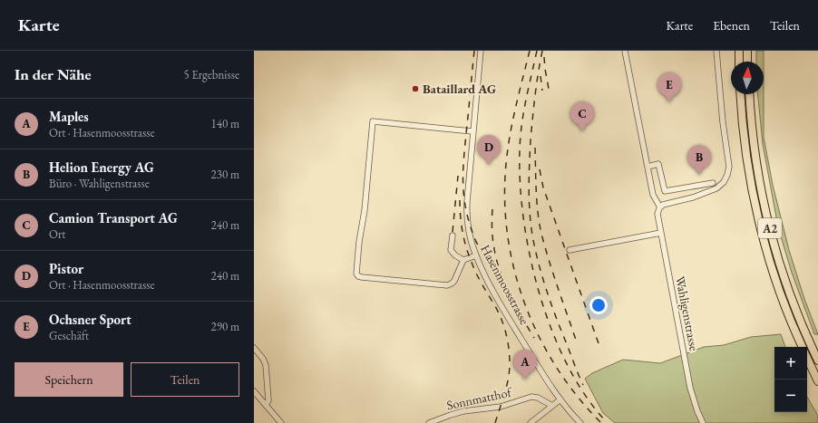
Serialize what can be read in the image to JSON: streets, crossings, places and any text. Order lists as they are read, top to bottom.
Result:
{
  "streets": {
    "highway": ["A2"],
    "street": ["Hasenmoosstrasse", "Wahligenstrasse", "Sonnmatthof"]
  },
  "places": ["Bataillard AG"],
  "north": "top",
  "page": {
    "header": "Karte",
    "nav": ["Karte", "Ebenen", "Teilen"],
    "heading": ["In der Nähe", "5 Ergebnisse"],
    "pins": [
      "E",
      "C",
      "D",
      "B",
      "A"
    ],
    "list": [
      {
        "mark": "A",
        "name": "Maples",
        "note": "Ort · Hasenmoosstrasse",
        "value": "140 m"
      },
      {
        "mark": "B",
        "name": "Helion Energy AG",
        "note": "Büro · Wahligenstrasse",
        "value": "230 m"
      },
      {
        "mark": "C",
        "name": "Camion Transport AG",
        "note": "Ort",
        "value": "240 m"
      },
      {
        "mark": "D",
        "name": "Pistor",
        "note": "Ort · Hasenmoosstrasse",
        "value": "240 m"
      },
      {
        "mark": "E",
        "name": "Ochsner Sport",
        "note": "Geschäft",
        "value": "290 m"
      }
    ],
    "map_buttons": ["+", "−"],
    "buttons": ["Speichern", "Teilen"]
  }
}
